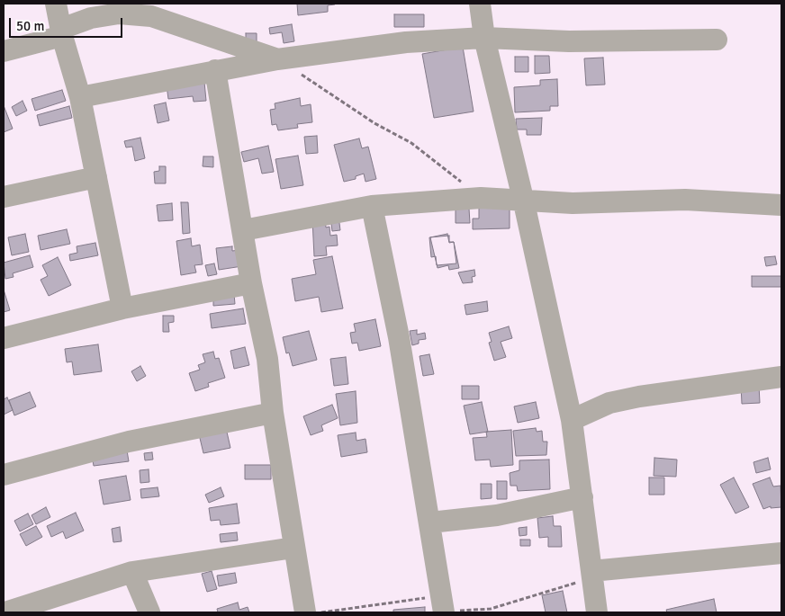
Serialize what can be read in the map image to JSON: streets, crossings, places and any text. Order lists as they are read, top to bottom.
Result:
{
  "scale_bar": "50 m"
}
